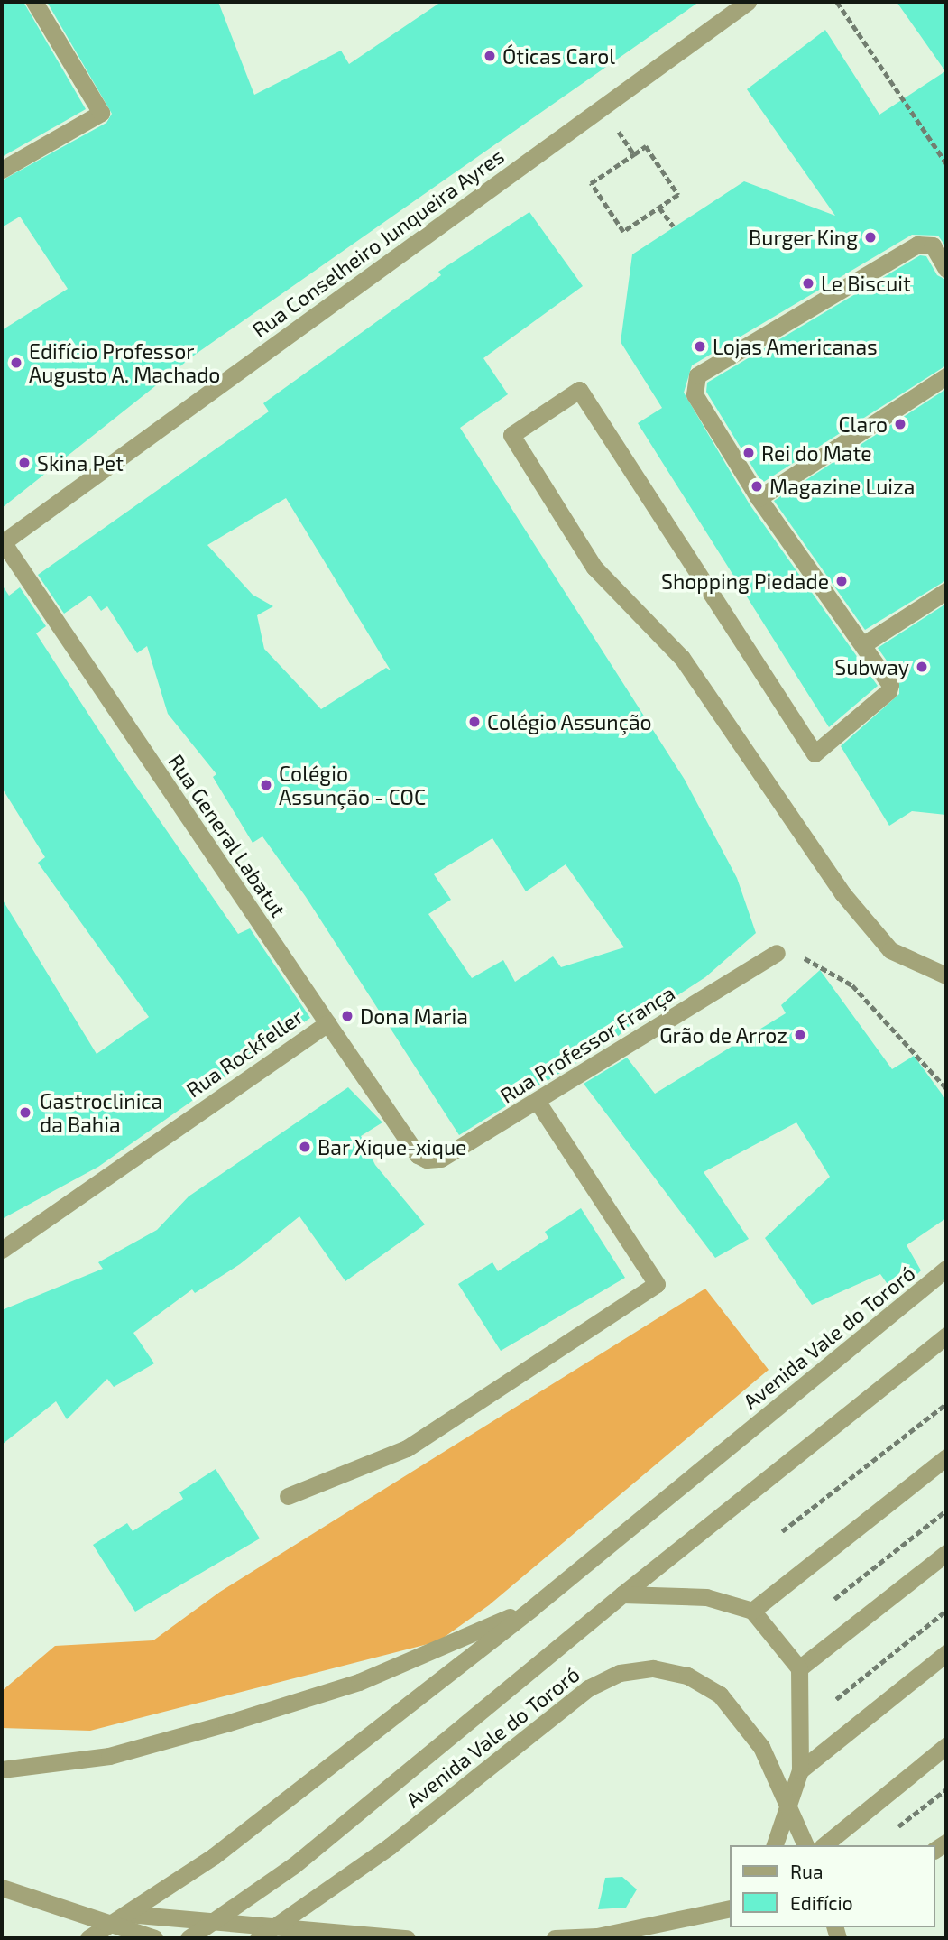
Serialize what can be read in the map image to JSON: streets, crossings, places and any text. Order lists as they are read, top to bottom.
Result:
{
  "streets": {
    "street": [
      "Rua Conselheiro Junqueira Ayres",
      "Rua General Labatut",
      "Rua Professor França",
      "Rua Rockfeller",
      "Avenida Vale do Tororó"
    ]
  },
  "crossings": [
    ["Rua Conselheiro Junqueira Ayres", "Rua General Labatut"],
    ["Rua General Labatut", "Rua Professor França"],
    ["Rua General Labatut", "Rua Rockfeller"]
  ],
  "places": [
    "Óticas Carol",
    "Burger King",
    "Le Biscuit",
    "Lojas Americanas",
    "Edifício Professor Augusto A. Machado",
    "Claro",
    "Rei do Mate",
    "Skina Pet",
    "Magazine Luiza",
    "Shopping Piedade",
    "Subway",
    "Colégio Assunção",
    "Colégio Assunção - COC",
    "Dona Maria",
    "Grão de Arroz",
    "Gastroclinica da Bahia",
    "Bar Xique-xique"
  ],
  "legend": ["Rua", "Edifício"]
}
